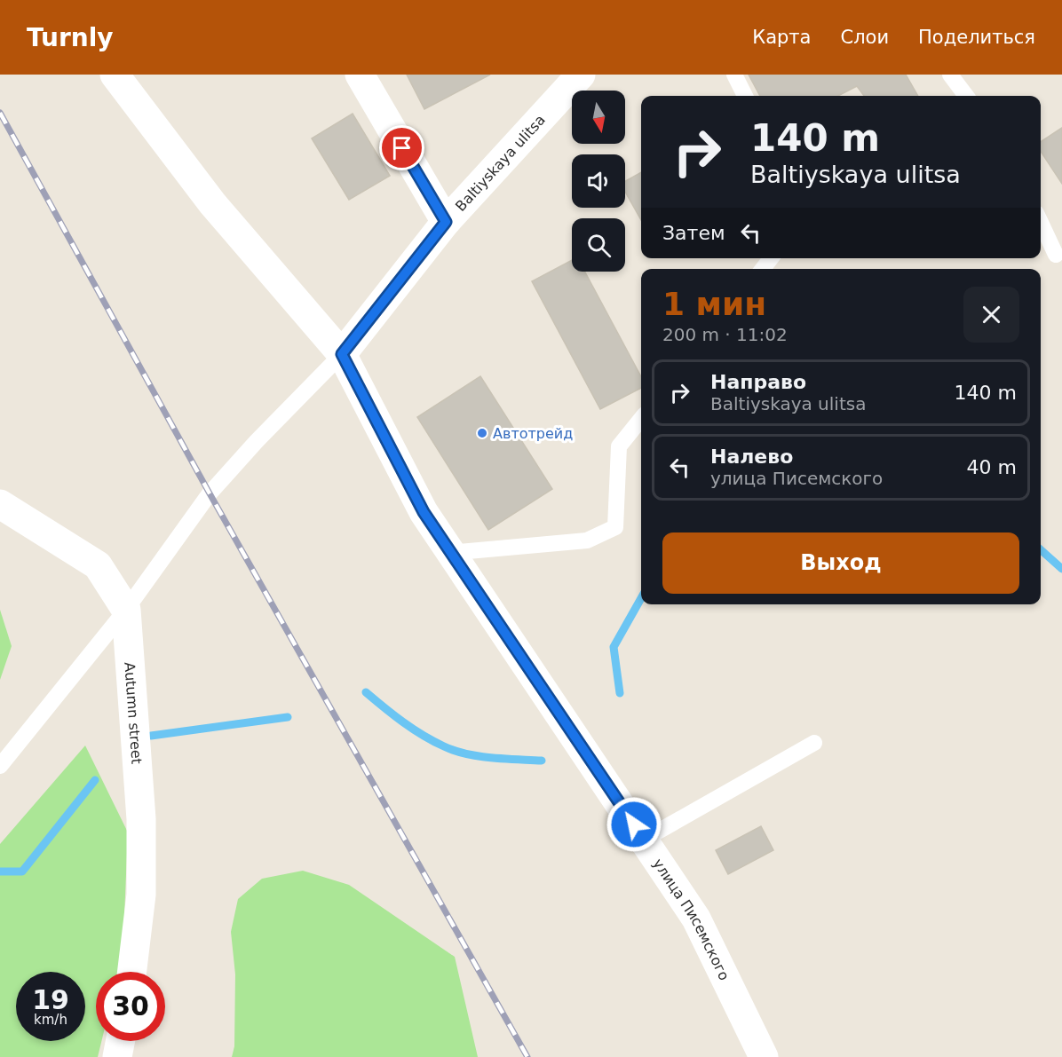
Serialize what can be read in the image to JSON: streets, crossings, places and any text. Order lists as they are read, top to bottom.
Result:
{
  "streets": {
    "street": ["Baltiyskaya ulitsa", "Autumn street", "улица Писемского"]
  },
  "crossings": [
    ["Baltiyskaya ulitsa", "улица Писемского"]
  ],
  "places": ["Автотрейд"],
  "north": "bottom",
  "page": {
    "header": "Turnly",
    "nav": ["Карта", "Слои", "Поделиться"],
    "turn": ["140 m", "Baltiyskaya ulitsa"],
    "then": "Затем",
    "heading": ["1 мин", "200 m · 11:02"],
    "list": [
      {
        "name": "Направо",
        "note": "Baltiyskaya ulitsa",
        "value": "140 m"
      },
      {
        "name": "Налево",
        "note": "улица Писемского",
        "value": "40 m"
      }
    ],
    "buttons": "Выход",
    "speed": "19 km/h",
    "limit": "30"
  }
}
